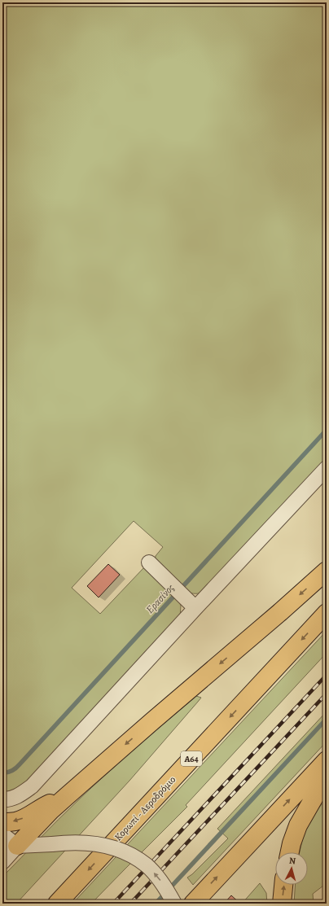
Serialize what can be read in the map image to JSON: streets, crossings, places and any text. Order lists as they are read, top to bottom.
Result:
{
  "streets": {
    "highway": ["Α64", "Κορωπί - Αεροδρόμιο"]
  },
  "water": ["Ερασίνος"],
  "north": "top"
}
